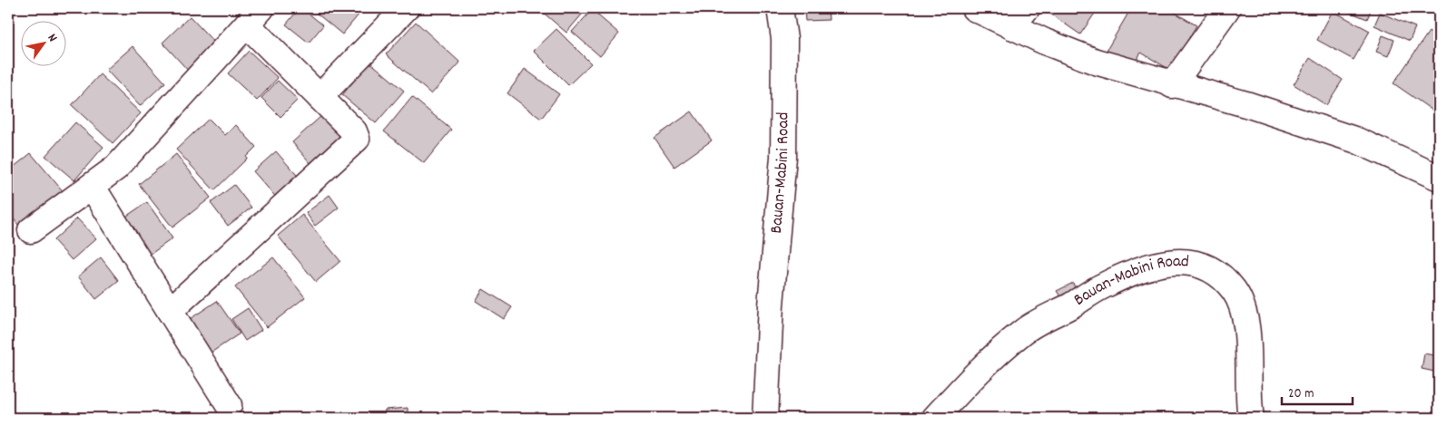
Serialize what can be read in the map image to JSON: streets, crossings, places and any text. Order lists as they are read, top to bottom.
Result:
{
  "streets": {
    "street": ["Bauan-Mabini Road"]
  },
  "scale_bar": "20 m",
  "north": "top right"
}
